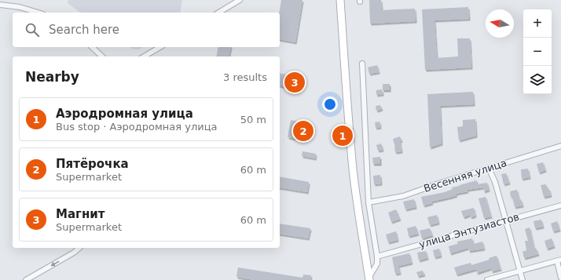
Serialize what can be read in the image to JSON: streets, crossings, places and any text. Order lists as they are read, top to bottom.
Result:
{
  "streets": {
    "street": ["Весенняя улица", "улица Энтузиастов"]
  },
  "north": "left",
  "page": {
    "map_buttons": ["+", "−"],
    "search": "Search here",
    "heading": ["Nearby", "3 results"],
    "pins": ["3", "2", "1"],
    "list": [
      {
        "mark": "1",
        "name": "Аэродромная улица",
        "note": "Bus stop · Аэродромная улица",
        "value": "50 m"
      },
      {
        "mark": "2",
        "name": "Пятёрочка",
        "note": "Supermarket",
        "value": "60 m"
      },
      {
        "mark": "3",
        "name": "Магнит",
        "note": "Supermarket",
        "value": "60 m"
      }
    ]
  }
}
